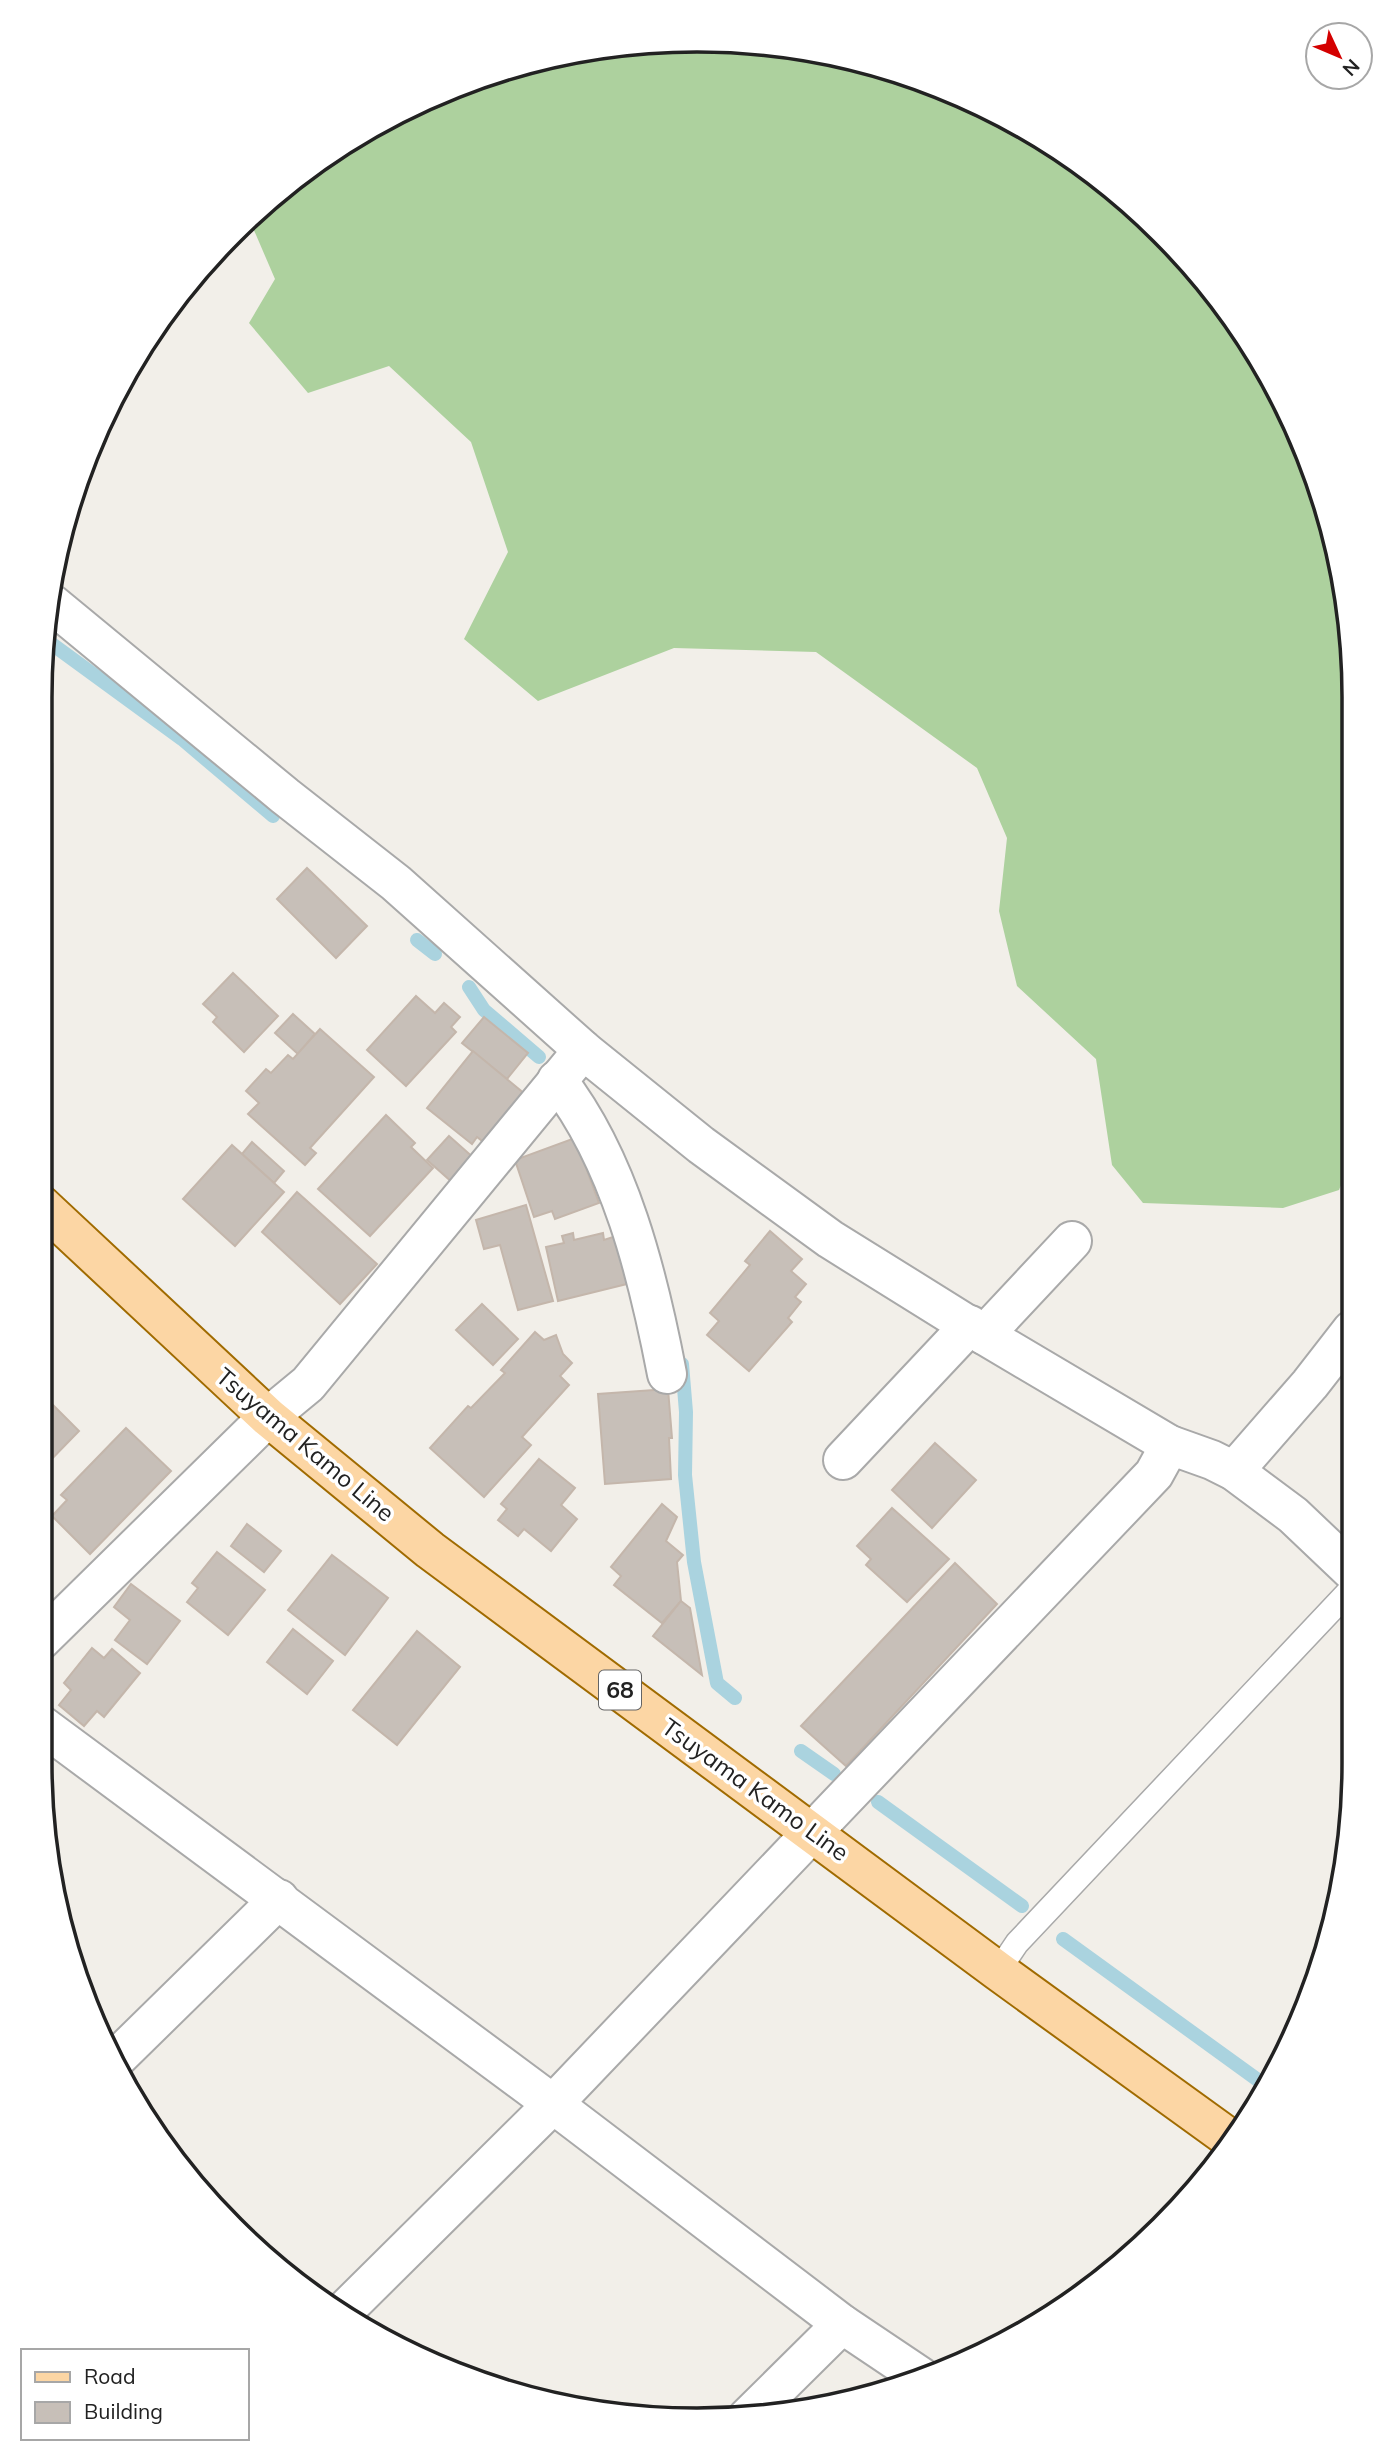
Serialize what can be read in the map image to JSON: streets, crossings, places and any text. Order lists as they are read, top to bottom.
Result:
{
  "streets": {
    "main road": ["Tsuyama Kamo Line", "68"]
  },
  "legend": ["Road", "Building"],
  "north": "bottom right"
}
